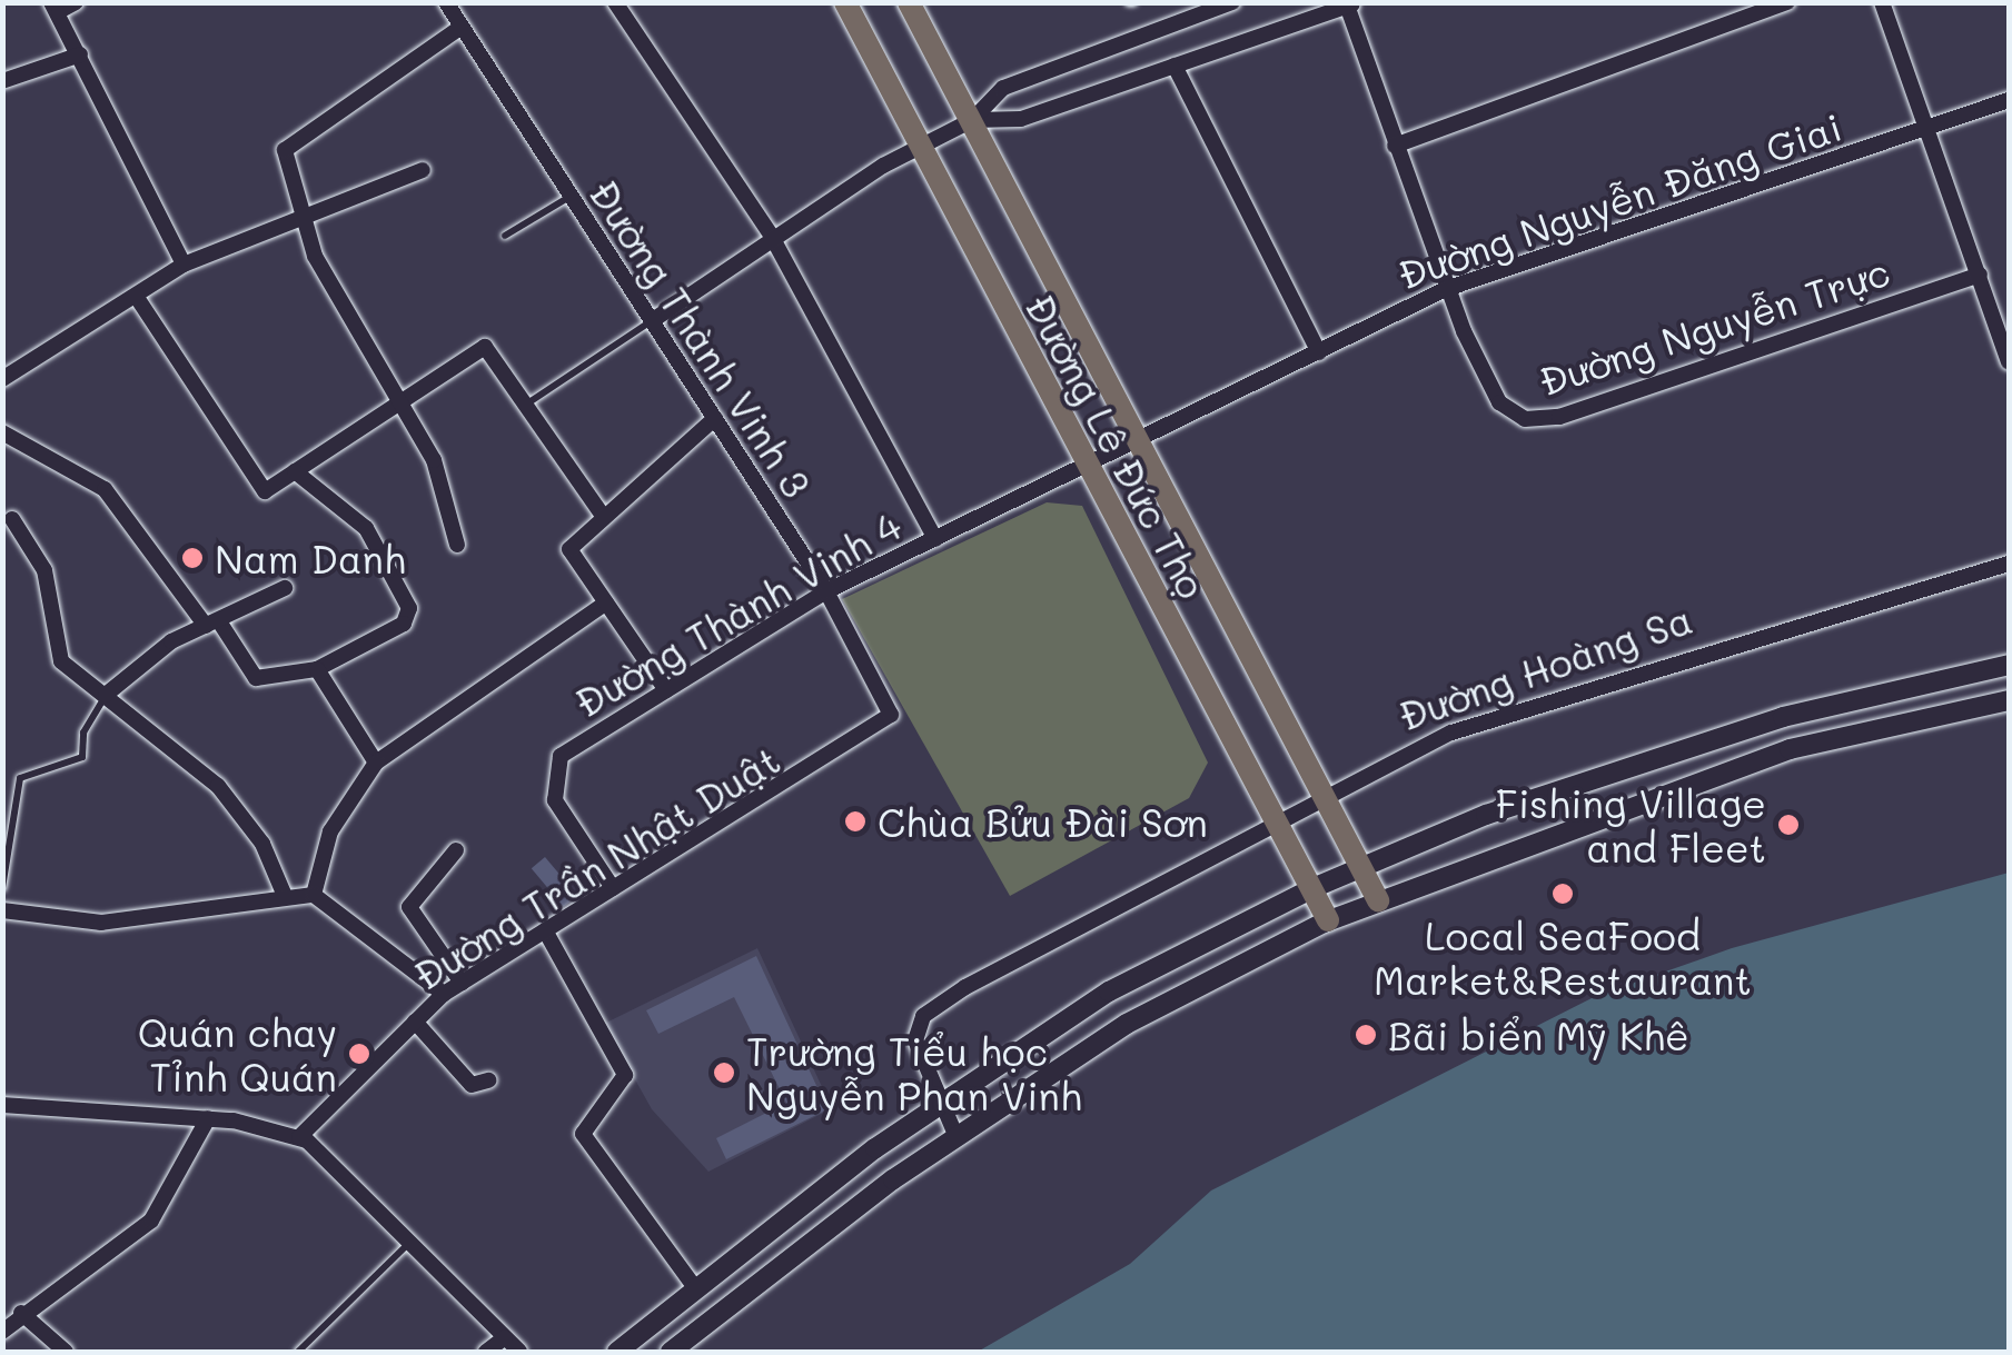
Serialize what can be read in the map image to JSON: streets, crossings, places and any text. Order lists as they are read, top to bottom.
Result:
{
  "streets": {
    "main road": ["Đường Lê Đức Thọ"],
    "street": [
      "Đường Nguyễn Đăng Giai",
      "Đường Nguyễn Trực",
      "Đường Thành Vinh 3",
      "Đường Thành Vinh 4",
      "Đường Hoàng Sa",
      "Đường Trần Nhật Duật"
    ]
  },
  "crossings": [
    ["Đường Nguyễn Đăng Giai", "Đường Nguyễn Trực"],
    ["Đường Nguyễn Đăng Giai", "Đường Lê Đức Thọ"],
    ["Đường Nguyễn Đăng Giai", "Đường Thành Vinh 4"],
    ["Đường Thành Vinh 3", "Đường Thành Vinh 4"],
    ["Đường Thành Vinh 3", "Đường Trần Nhật Duật"],
    ["Đường Lê Đức Thọ", "Đường Thành Vinh 4"],
    ["Đường Lê Đức Thọ", "Đường Hoàng Sa"],
    ["Đường Thành Vinh 4", "Đường Trần Nhật Duật"]
  ],
  "places": [
    "Nam Danh",
    "Chùa Bửu Đài Sơn",
    "Fishing Village and Fleet",
    "Local SeaFood Market&Restaurant",
    "Bãi biển Mỹ Khê",
    "Quán chay Tỉnh Quán",
    "Trường Tiểu học Nguyễn Phan Vinh"
  ]
}
